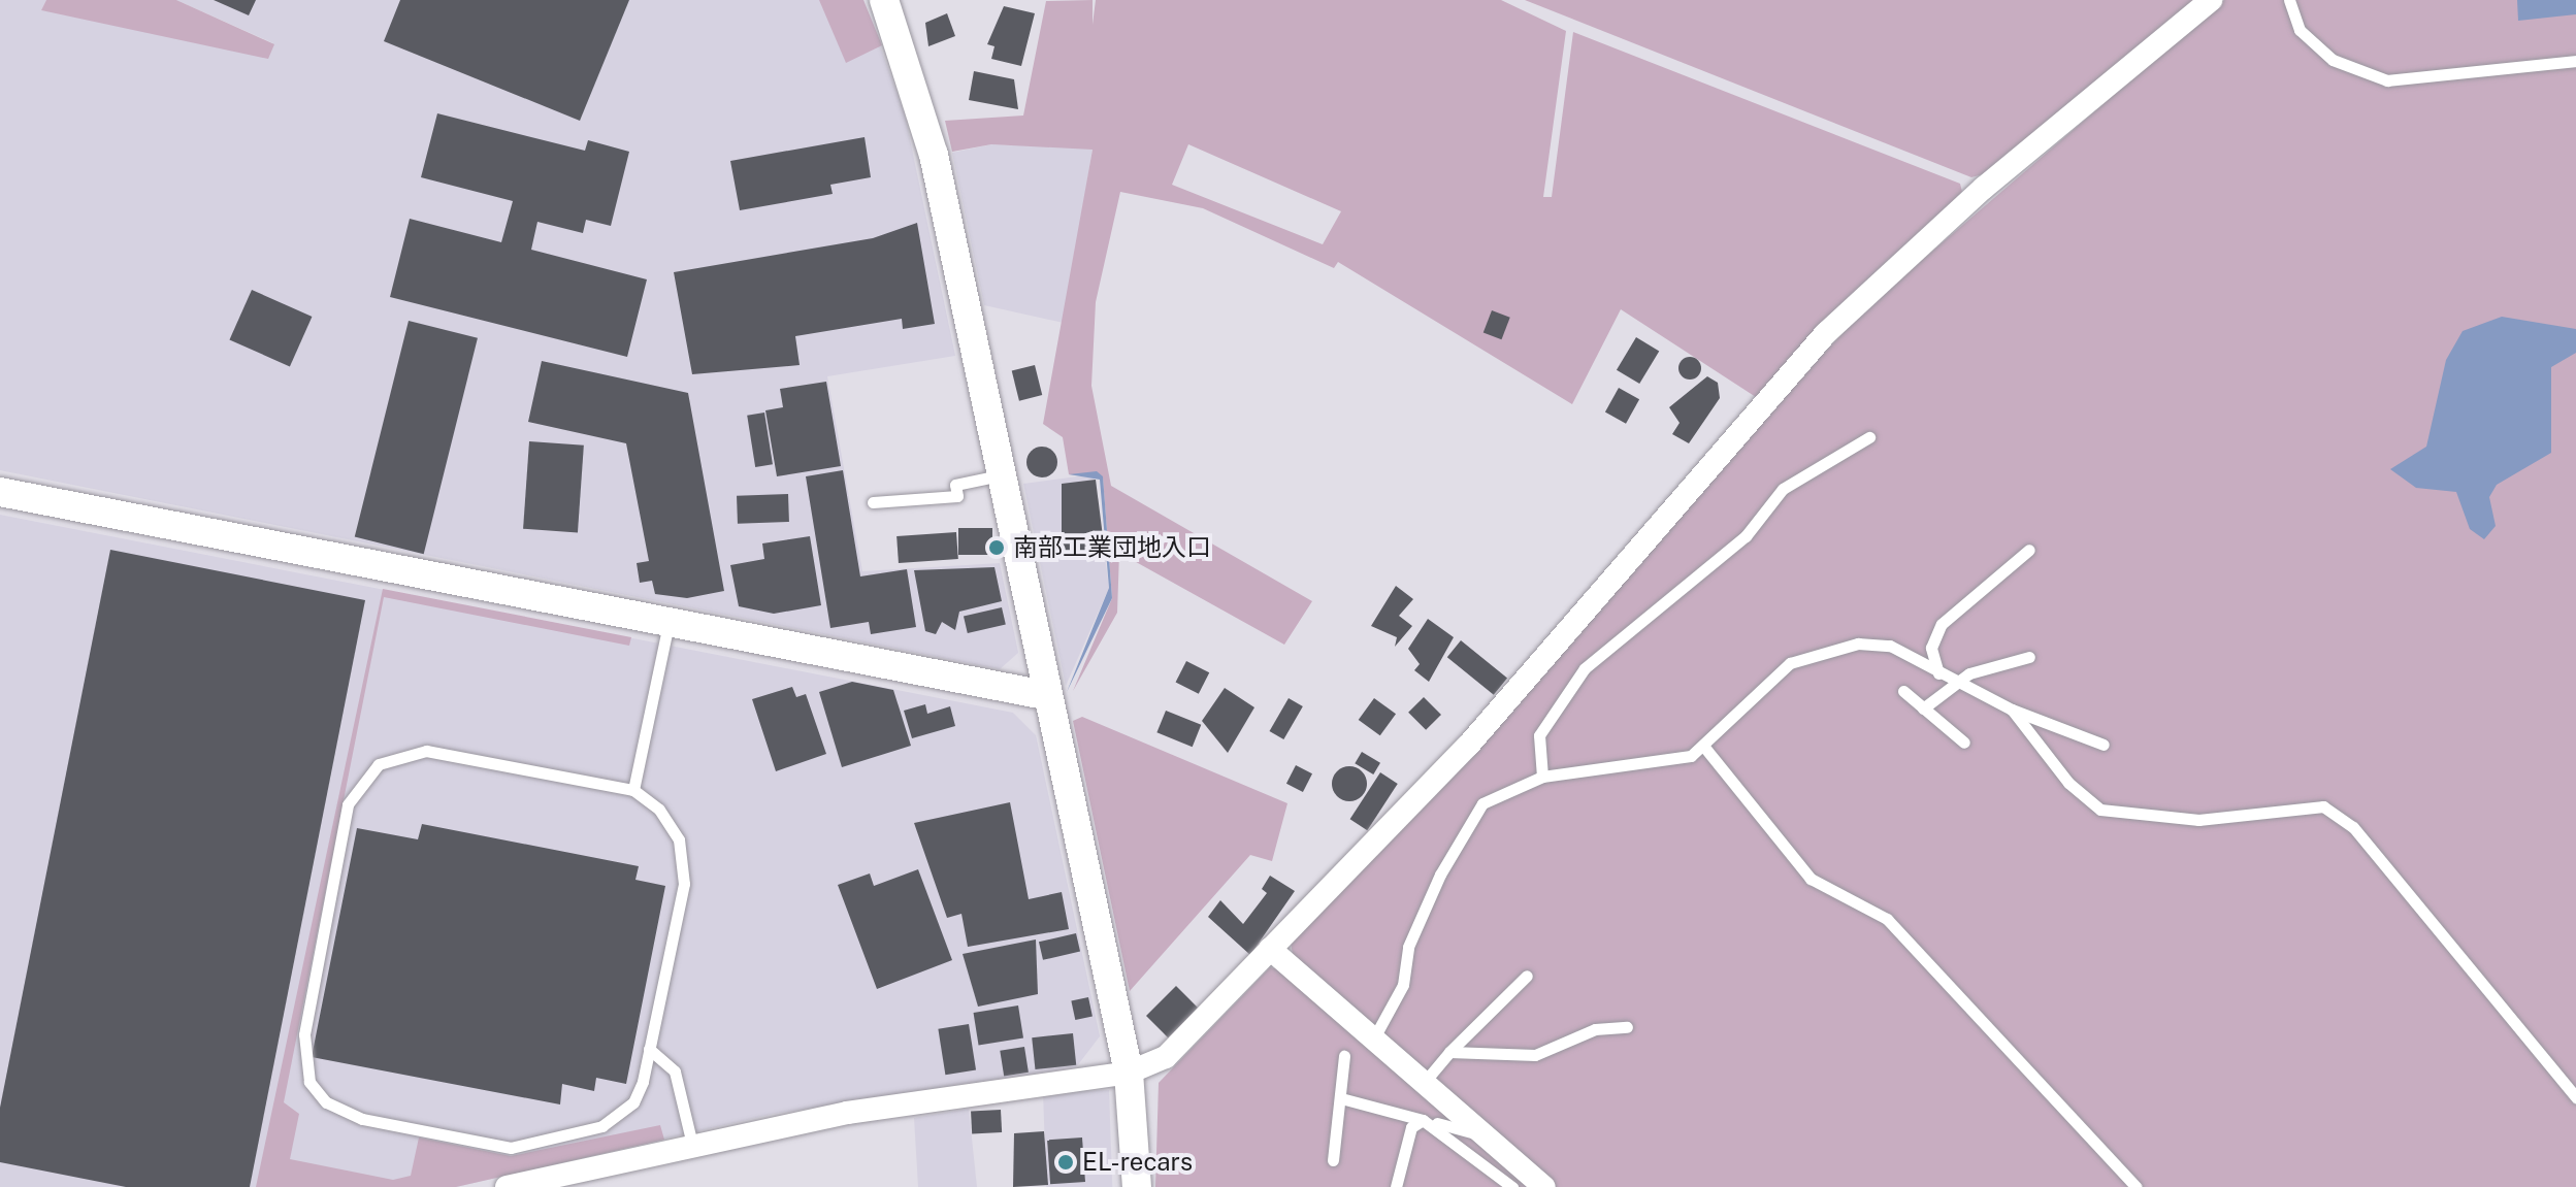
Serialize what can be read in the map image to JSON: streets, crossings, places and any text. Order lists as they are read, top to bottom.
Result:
{
  "places": ["南部工業団地入口", "EL-recars"]
}
